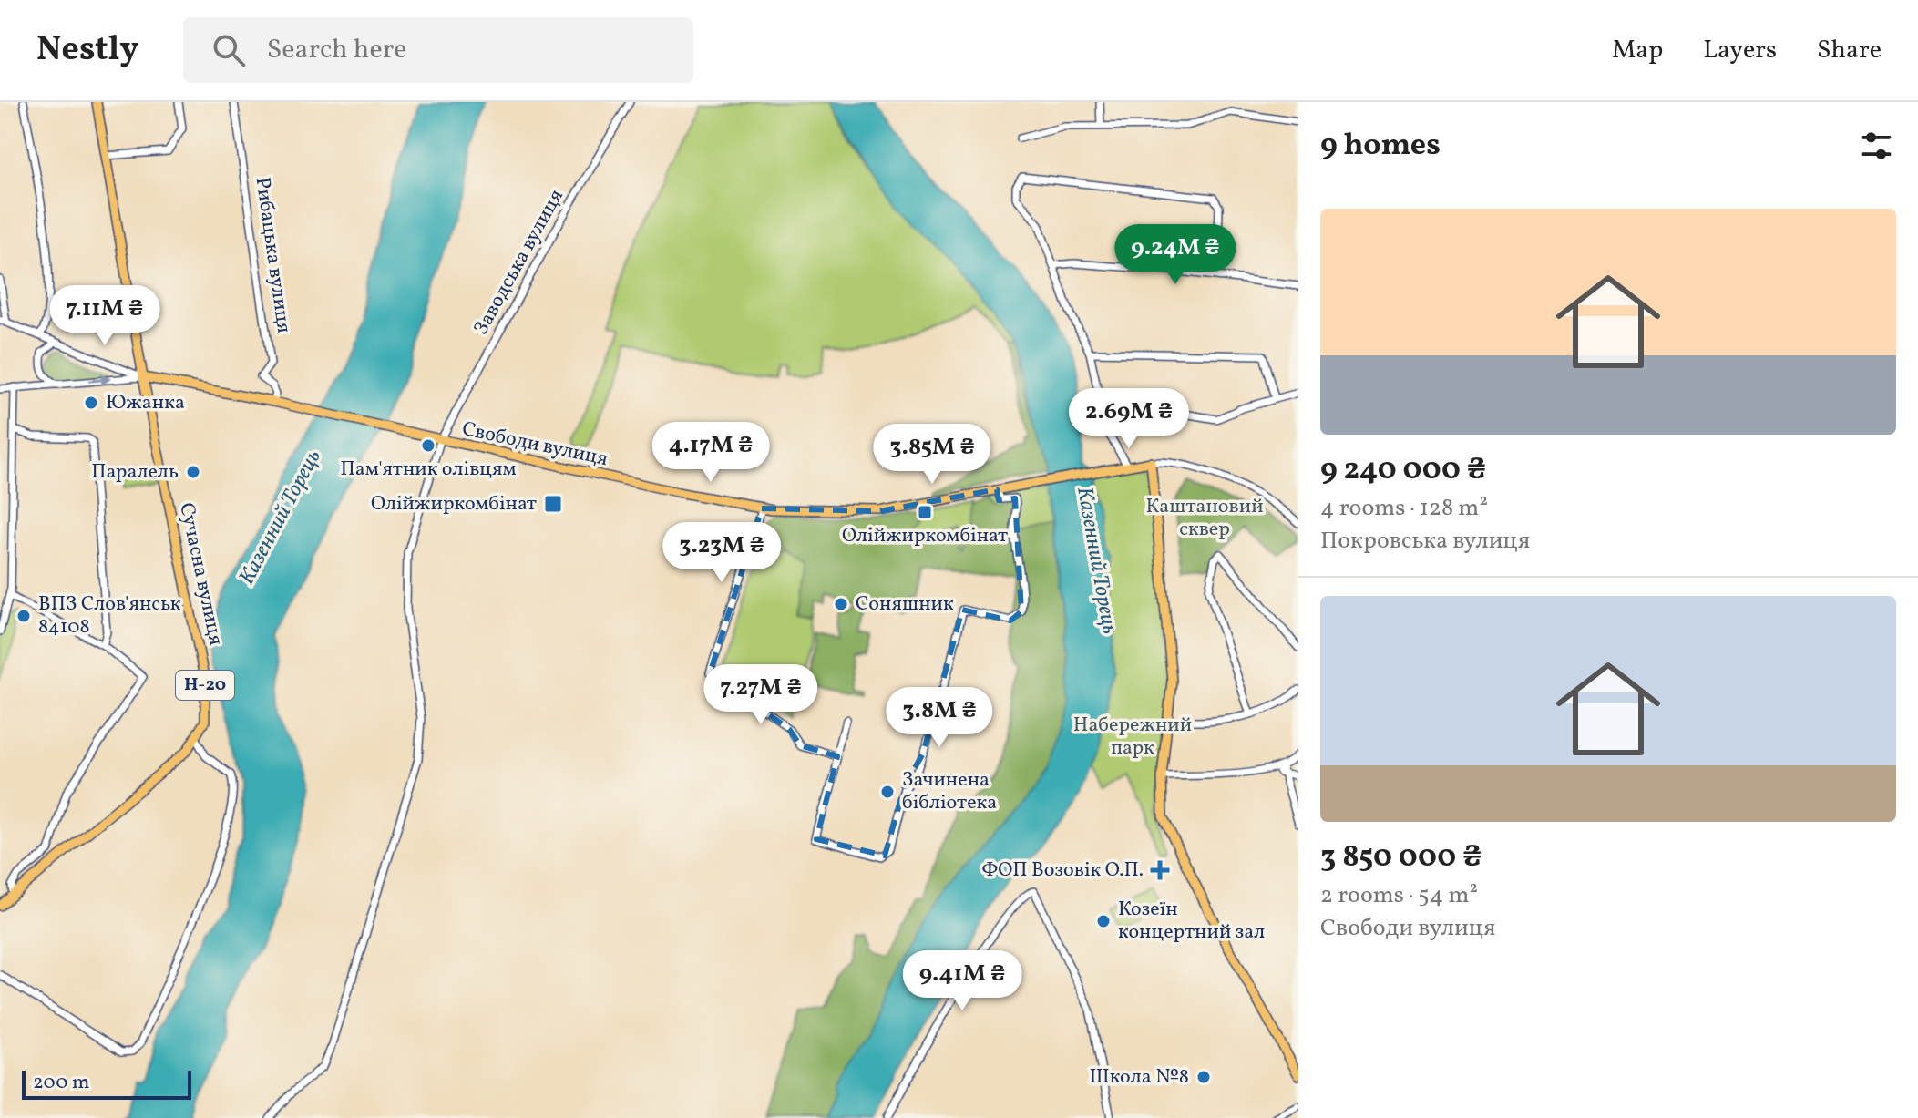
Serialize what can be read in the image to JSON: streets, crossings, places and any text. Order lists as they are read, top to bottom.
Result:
{
  "streets": {
    "main road": ["Свободи вулиця", "Сучасна вулиця", "Н-20"],
    "street": ["Рибацька вулиця", "Заводська вулиця"]
  },
  "crossings": [
    ["Рибацька вулиця", "Свободи вулиця"],
    ["Заводська вулиця", "Свободи вулиця"],
    ["Свободи вулиця", "Сучасна вулиця"],
    ["Свободи вулиця", "Н-20"],
    ["Сучасна вулиця", "Н-20"]
  ],
  "water": ["Казенний Торець"],
  "parks": ["Каштановий сквер", "Набережний парк"],
  "places": {
    "other": [
      "Южанка",
      "Пам'ятник олівцям",
      "Паралель",
      "Соняшник",
      "ВПЗ Слов'янськ 84108",
      "Зачинена бібліотека",
      "Козеїн концертний зал",
      "Школа №8"
    ],
    "transit": ["Олійжиркомбiнат", "Олійжиркомбінат"],
    "health": ["ФОП Возовік О.П."]
  },
  "scale_bar": "200 m",
  "page": {
    "header": "Nestly",
    "search": "Search here",
    "nav": ["Map", "Layers", "Share"],
    "heading": "9 homes",
    "list": [
      {
        "name": "9 240 000 ₴",
        "note": "4 rooms · 128 m² · Покровська вулиця"
      },
      {
        "name": "3 850 000 ₴",
        "note": "2 rooms · 54 m² · Свободи вулиця"
      }
    ],
    "price": [
      "9.24M ₴",
      "7.11M ₴",
      "2.69M ₴",
      "4.17M ₴",
      "3.85M ₴",
      "3.23M ₴",
      "7.27M ₴",
      "3.8M ₴",
      "9.41M ₴"
    ],
    "scale": "200 m"
  }
}
